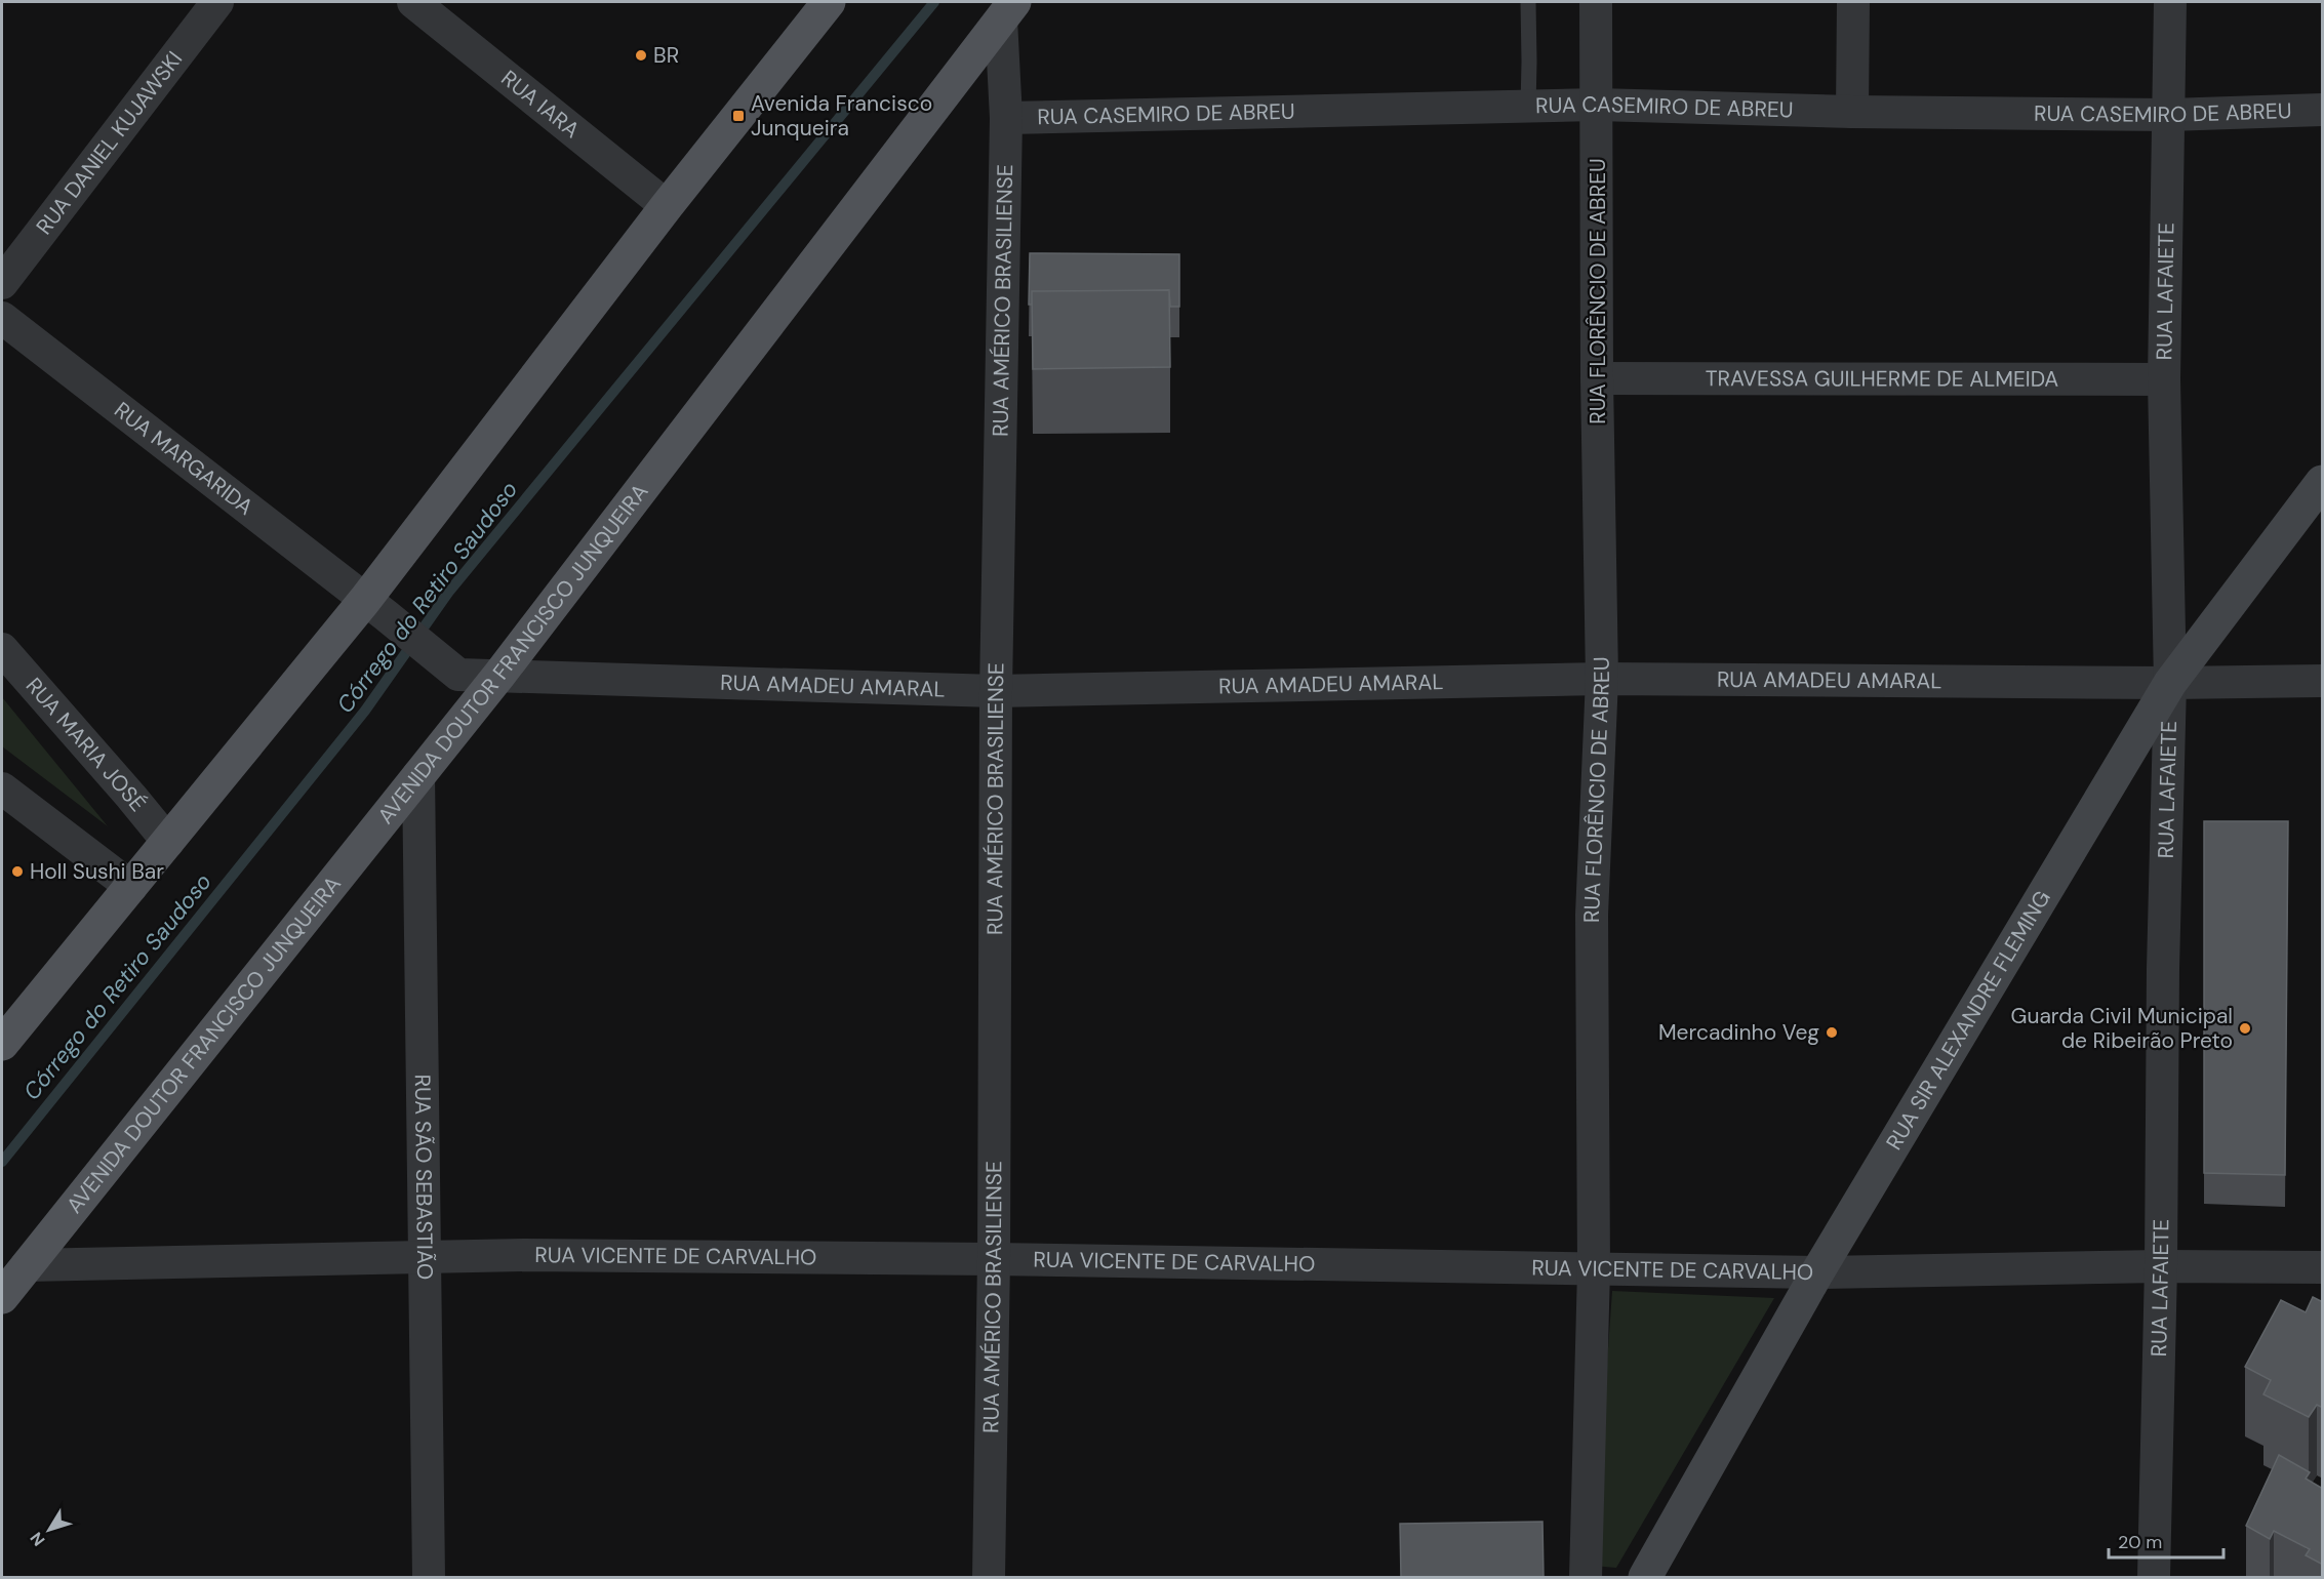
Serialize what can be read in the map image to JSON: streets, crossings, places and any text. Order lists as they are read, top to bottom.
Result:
{
  "streets": {
    "main road": ["AVENIDA DOUTOR FRANCISCO JUNQUEIRA", "RUA SIR ALEXANDRE FLEMING"],
    "street": [
      "RUA IARA",
      "RUA CASEMIRO DE ABREU",
      "RUA DANIEL KUJAWSKI",
      "RUA FLORÊNCIO DE ABREU",
      "RUA LAFAIETE",
      "RUA AMÉRICO BRASILIENSE",
      "TRAVESSA GUILHERME DE ALMEIDA",
      "RUA MARGARIDA",
      "RUA AMADEU AMARAL",
      "RUA MARIA JOSÉ",
      "RUA SÃO SEBASTIÃO",
      "RUA VICENTE DE CARVALHO"
    ]
  },
  "crossings": [
    ["RUA CASEMIRO DE ABREU", "RUA FLORÊNCIO DE ABREU"],
    ["RUA CASEMIRO DE ABREU", "RUA LAFAIETE"],
    ["RUA CASEMIRO DE ABREU", "RUA AMÉRICO BRASILIENSE"],
    ["RUA FLORÊNCIO DE ABREU", "TRAVESSA GUILHERME DE ALMEIDA"],
    ["RUA FLORÊNCIO DE ABREU", "RUA AMADEU AMARAL"],
    ["RUA FLORÊNCIO DE ABREU", "RUA VICENTE DE CARVALHO"],
    ["RUA LAFAIETE", "TRAVESSA GUILHERME DE ALMEIDA"],
    ["RUA LAFAIETE", "RUA AMADEU AMARAL"],
    ["RUA LAFAIETE", "RUA SIR ALEXANDRE FLEMING"],
    ["RUA LAFAIETE", "RUA VICENTE DE CARVALHO"],
    ["RUA AMÉRICO BRASILIENSE", "AVENIDA DOUTOR FRANCISCO JUNQUEIRA"],
    ["RUA AMÉRICO BRASILIENSE", "RUA AMADEU AMARAL"],
    ["RUA AMÉRICO BRASILIENSE", "RUA VICENTE DE CARVALHO"],
    ["RUA MARGARIDA", "RUA AMADEU AMARAL"],
    ["AVENIDA DOUTOR FRANCISCO JUNQUEIRA", "RUA AMADEU AMARAL"],
    ["AVENIDA DOUTOR FRANCISCO JUNQUEIRA", "RUA SÃO SEBASTIÃO"],
    ["AVENIDA DOUTOR FRANCISCO JUNQUEIRA", "RUA VICENTE DE CARVALHO"],
    ["RUA AMADEU AMARAL", "RUA SIR ALEXANDRE FLEMING"],
    ["RUA SIR ALEXANDRE FLEMING", "RUA VICENTE DE CARVALHO"],
    ["RUA SÃO SEBASTIÃO", "RUA VICENTE DE CARVALHO"]
  ],
  "water": ["Córrego do Retiro Saudoso"],
  "places": {
    "other": [
      "BR",
      "Holl Sushi Bar",
      "Guarda Civil Municipal de Ribeirão Preto",
      "Mercadinho Veg"
    ],
    "transit": ["Avenida Francisco Junqueira"]
  },
  "scale_bar": "20 m",
  "north": "bottom left"
}
